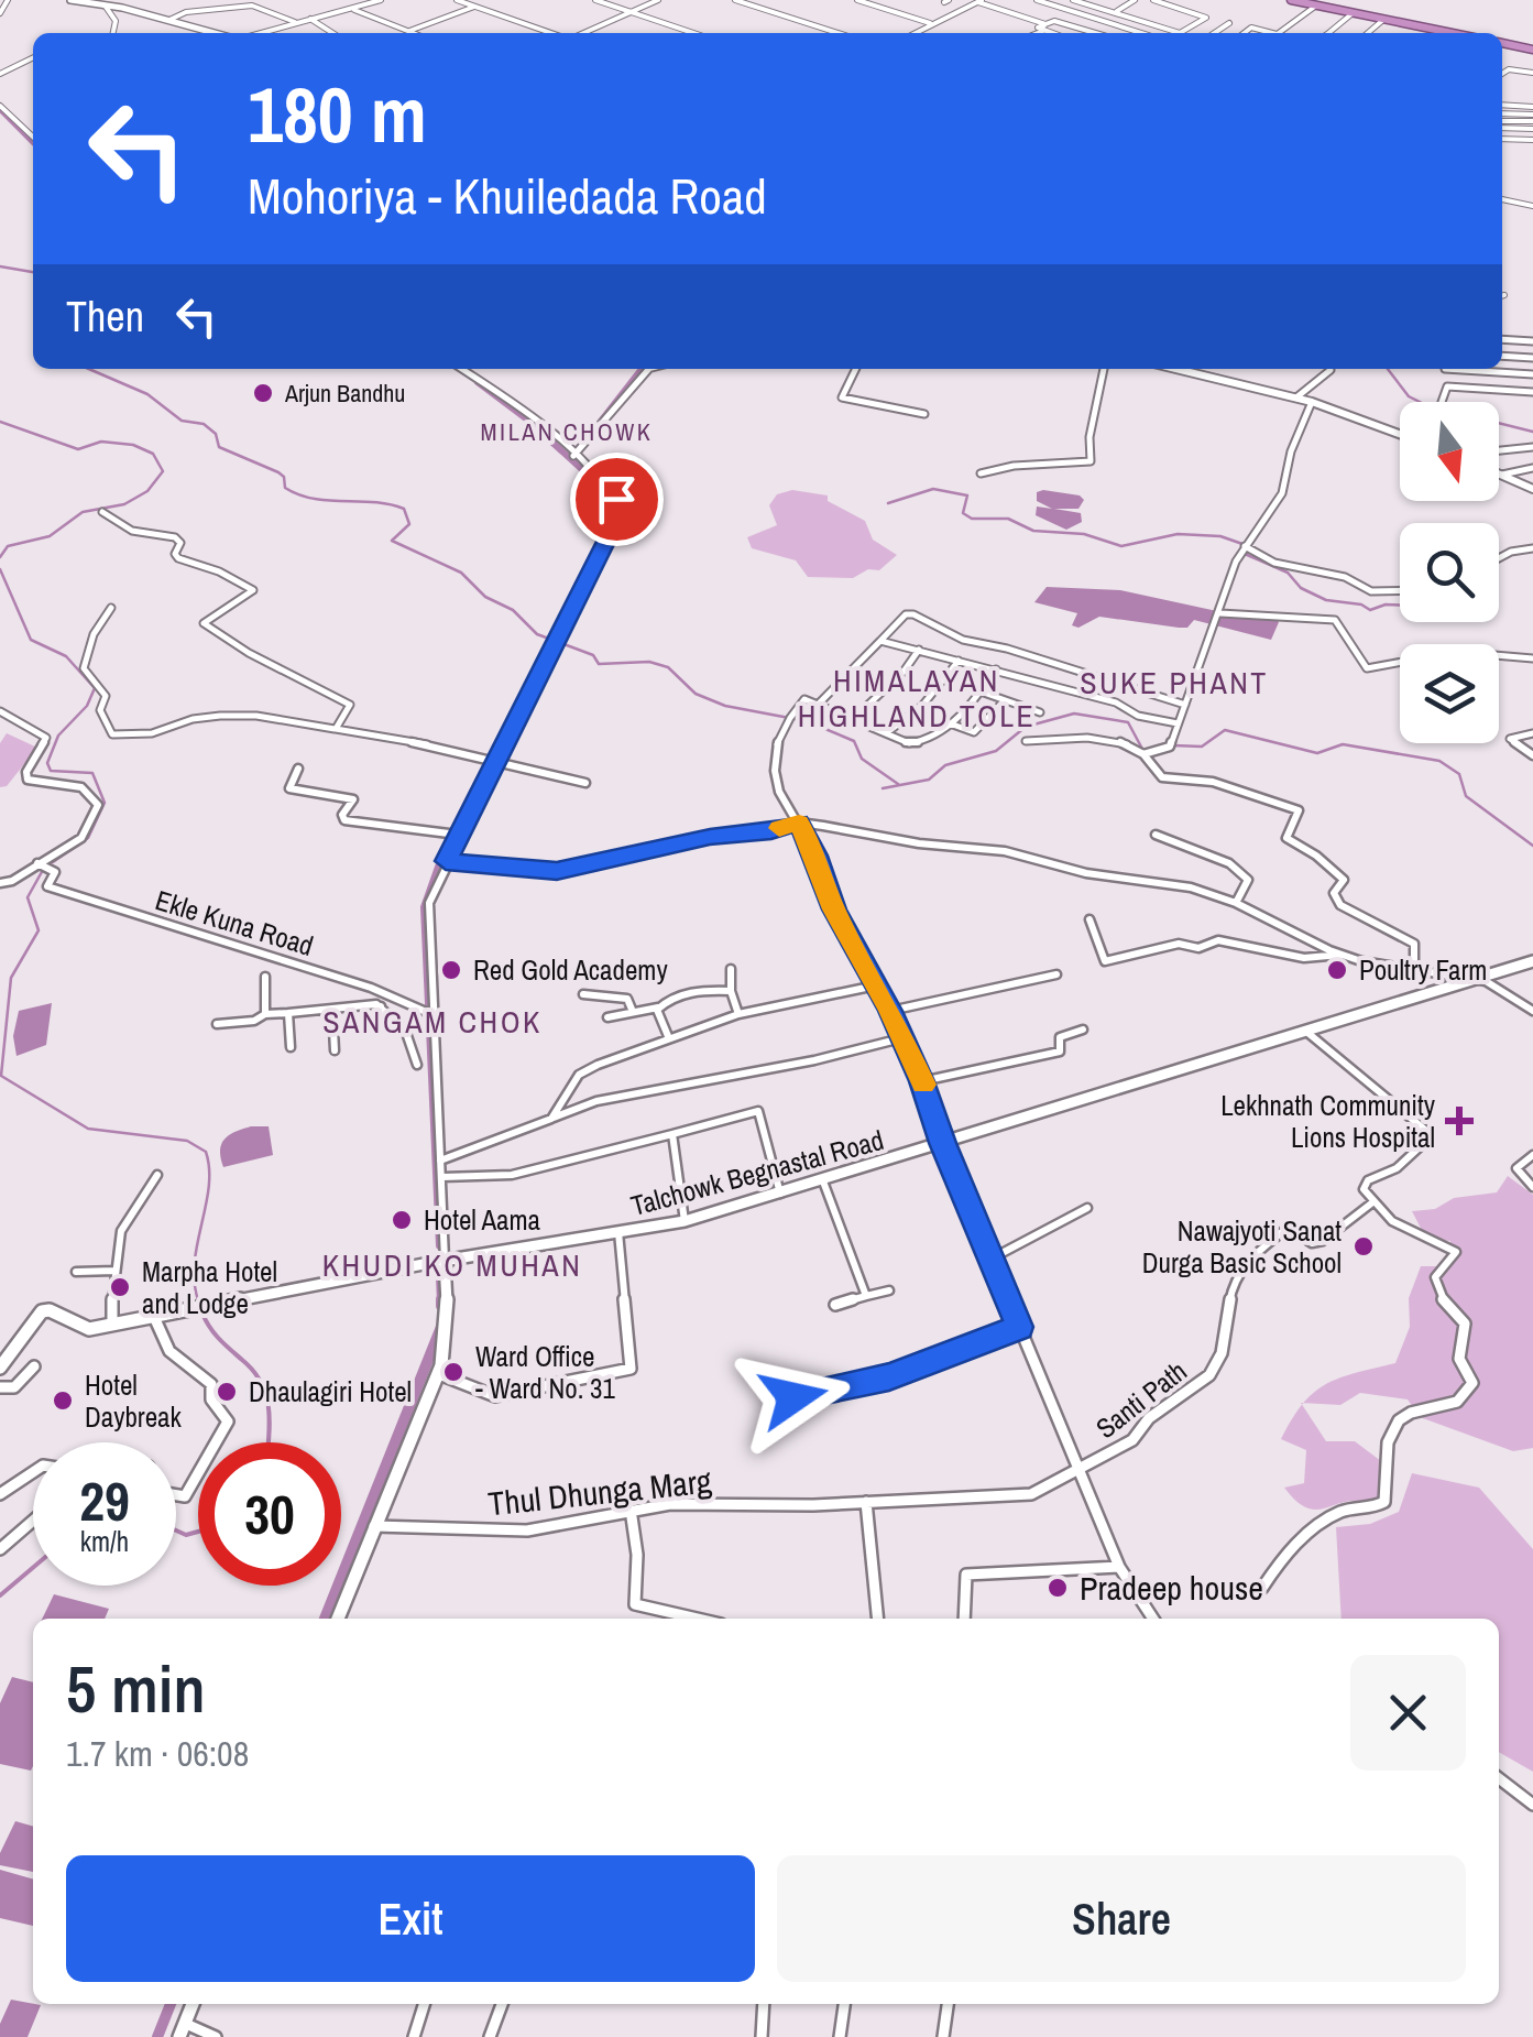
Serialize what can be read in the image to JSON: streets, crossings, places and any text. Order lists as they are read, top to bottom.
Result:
{
  "streets": {
    "main road": ["Talchowk Begnastal Road"],
    "street": ["Ekle Kuna Road", "Santi Path", "Thul Dhunga Marg"]
  },
  "crossings": [
    ["Santi Path", "Thul Dhunga Marg"]
  ],
  "districts": [
    "MILAN CHOWK",
    "HIMALAYAN HIGHLAND TOLE",
    "SUKE PHANT",
    "SANGAM CHOK",
    "KHUDI KO MUHAN"
  ],
  "places": {
    "other": [
      "Arjun Bandhu",
      "Red Gold Academy",
      "Poultry Farm",
      "Hotel Aama",
      "Nawajyoti Sanat Durga Basic School",
      "Marpha Hotel and Lodge",
      "Ward Office - Ward No. 31",
      "Dhaulagiri Hotel",
      "Hotel Daybreak",
      "Pradeep house"
    ],
    "health": ["Lekhnath Community Lions Hospital"]
  },
  "north": "bottom",
  "page": {
    "turn": ["180 m", "Mohoriya - Khuiledada Road"],
    "then": "Then",
    "speed": "29 km/h",
    "limit": "30",
    "heading": ["5 min", "1.7 km · 06:08"],
    "buttons": ["Exit", "Share"]
  }
}
